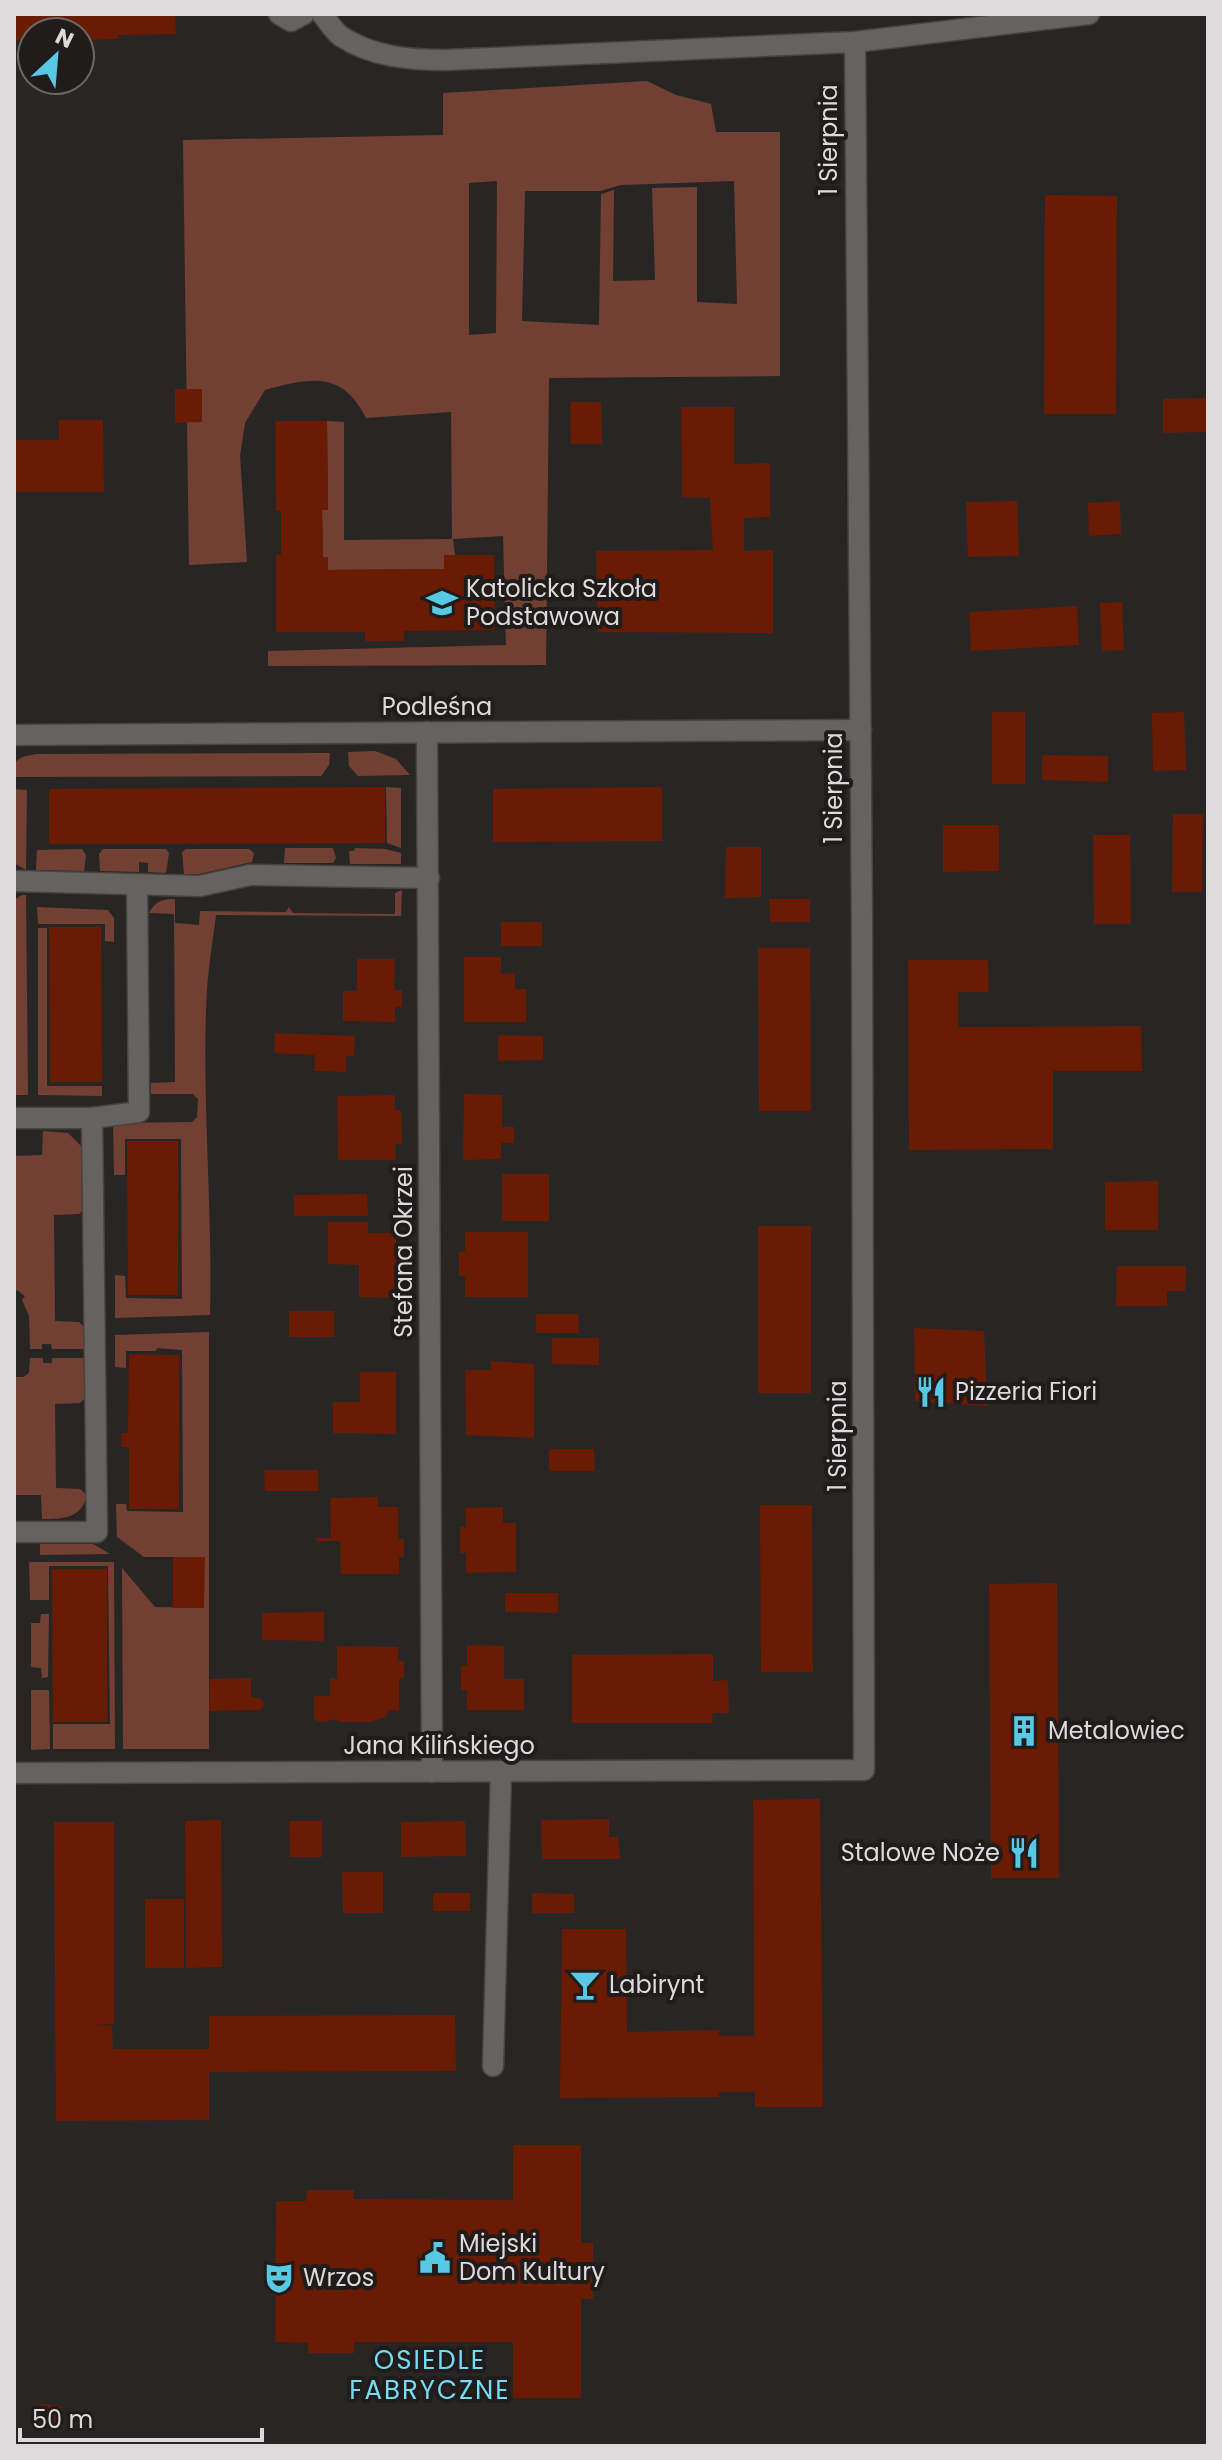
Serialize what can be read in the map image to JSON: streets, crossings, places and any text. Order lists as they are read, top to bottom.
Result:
{
  "streets": {
    "street": [
      "1 Sierpnia",
      "Podleśna",
      "Stefana Okrzei",
      "Jana Kilińskiego"
    ]
  },
  "crossings": [
    ["1 Sierpnia", "Podleśna"],
    ["1 Sierpnia", "Jana Kilińskiego"],
    ["Podleśna", "Stefana Okrzei"],
    ["Stefana Okrzei", "Jana Kilińskiego"]
  ],
  "districts": ["OSIEDLE FABRYCZNE"],
  "places": {
    "school or university": ["Katolicka Szkoła Podstawowa"],
    "restaurant": ["Pizzeria Fiori", "Stalowe Noże"],
    "building": ["Metalowiec"],
    "bar": ["Labirynt"],
    "public building": ["Miejski Dom Kultury"],
    "theatre": ["Wrzos"]
  },
  "scale_bar": "50 m",
  "north": "top right"
}
